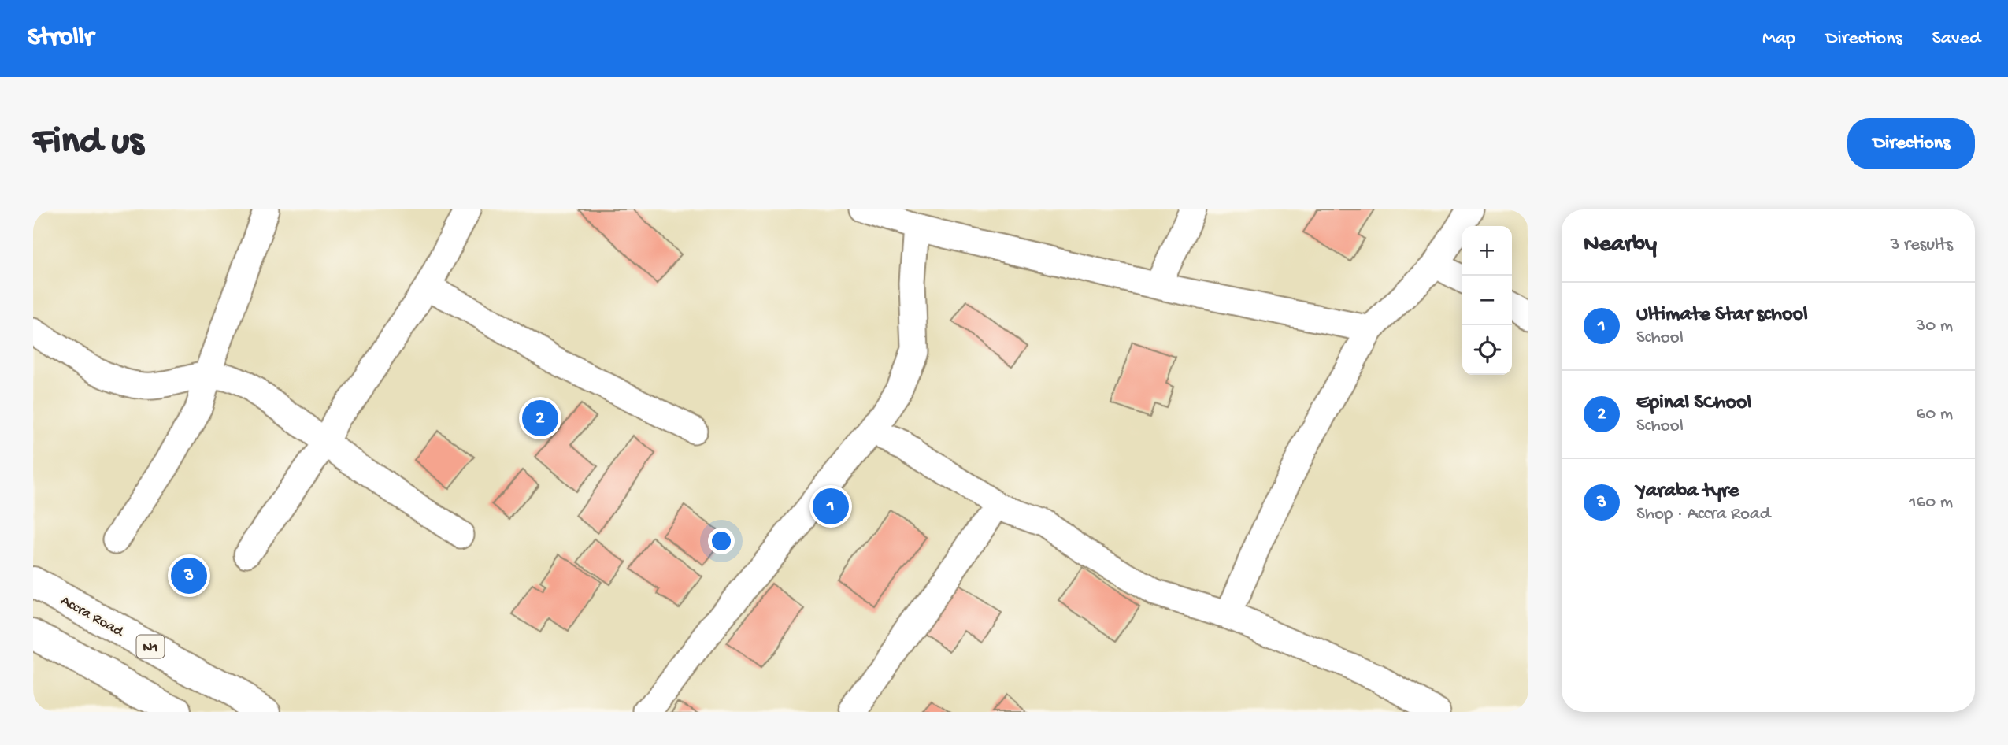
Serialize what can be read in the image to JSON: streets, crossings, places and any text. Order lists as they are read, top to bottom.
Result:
{
  "streets": {
    "highway": ["Accra Road", "N1"]
  },
  "page": {
    "header": "Strollr",
    "nav": ["Map", "Directions", "Saved"],
    "buttons": "Directions",
    "title": "Find us",
    "heading": ["Nearby", "3 results"],
    "map_buttons": ["+", "−"],
    "list": [
      {
        "mark": "1",
        "name": "Ultimate Star school",
        "note": "School",
        "value": "30 m"
      },
      {
        "mark": "2",
        "name": "Epinal SChool",
        "note": "School",
        "value": "60 m"
      },
      {
        "mark": "3",
        "name": "Yaraba tyre",
        "note": "Shop · Accra Road",
        "value": "160 m"
      }
    ],
    "pins": ["2", "1", "3"]
  }
}
